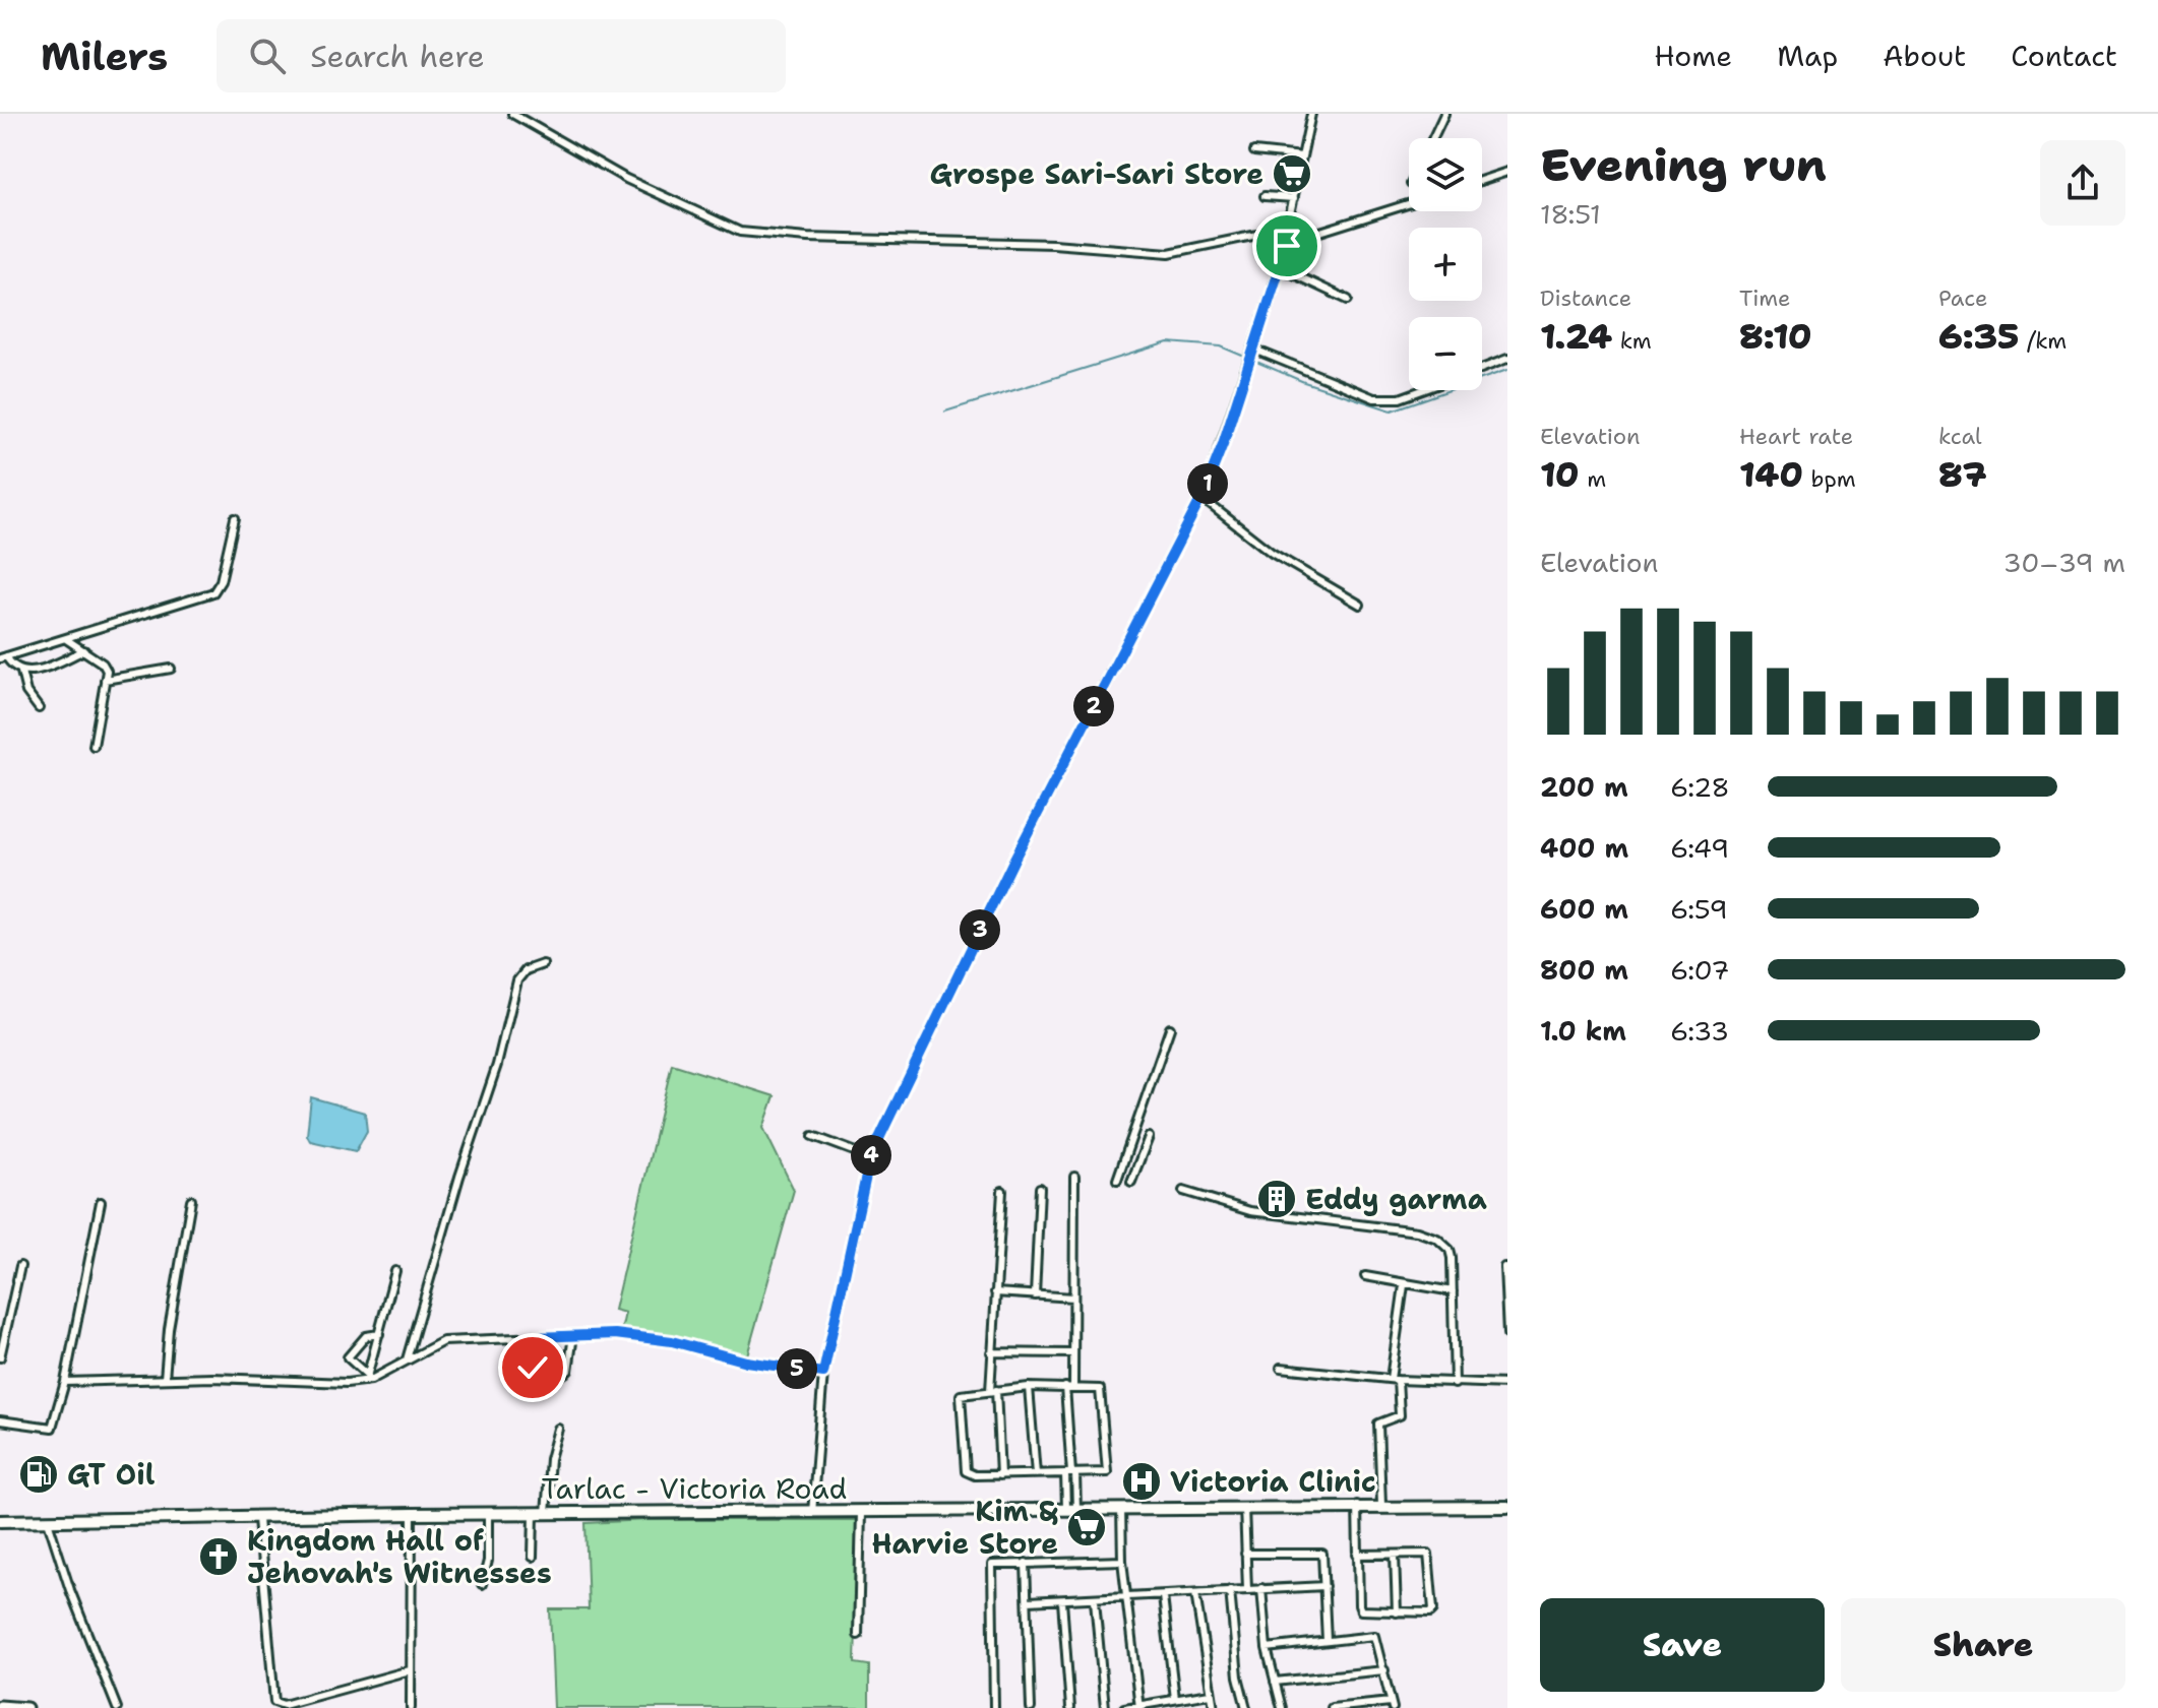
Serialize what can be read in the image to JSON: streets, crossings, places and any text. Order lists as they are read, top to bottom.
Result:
{
  "streets": {
    "main road": ["Tarlac - Victoria Road"]
  },
  "places": {
    "supermarket": ["Grospe Sari-Sari Store", "Kim & Harvie Store"],
    "building": ["Eddy garma"],
    "fuel station": ["GT Oil"],
    "hospital": ["Victoria Clinic"],
    "church": ["Kingdom Hall of Jehovah's Witnesses"]
  },
  "page": {
    "header": "Milers",
    "search": "Search here",
    "nav": [
      "Home",
      "Map",
      "About",
      "Contact"
    ],
    "heading": ["Evening run", "18:51"],
    "map_buttons": ["+", "−"],
    "stats": [
      ["Distance", "1.24 km"],
      ["Time", "8:10"],
      ["Pace", "6:35 /km"],
      ["Elevation", "10 m"],
      ["Heart rate", "140 bpm"],
      ["kcal", "87"]
    ],
    "pins": [
      "1",
      "2",
      "3",
      "4",
      "5"
    ],
    "chart": ["Elevation", "30–39 m"],
    "list": [
      {
        "name": "200 m",
        "note": "6:28"
      },
      {
        "name": "400 m",
        "note": "6:49"
      },
      {
        "name": "600 m",
        "note": "6:59"
      },
      {
        "name": "800 m",
        "note": "6:07"
      },
      {
        "name": "1.0 km",
        "note": "6:33"
      }
    ],
    "buttons": ["Save", "Share"]
  }
}
